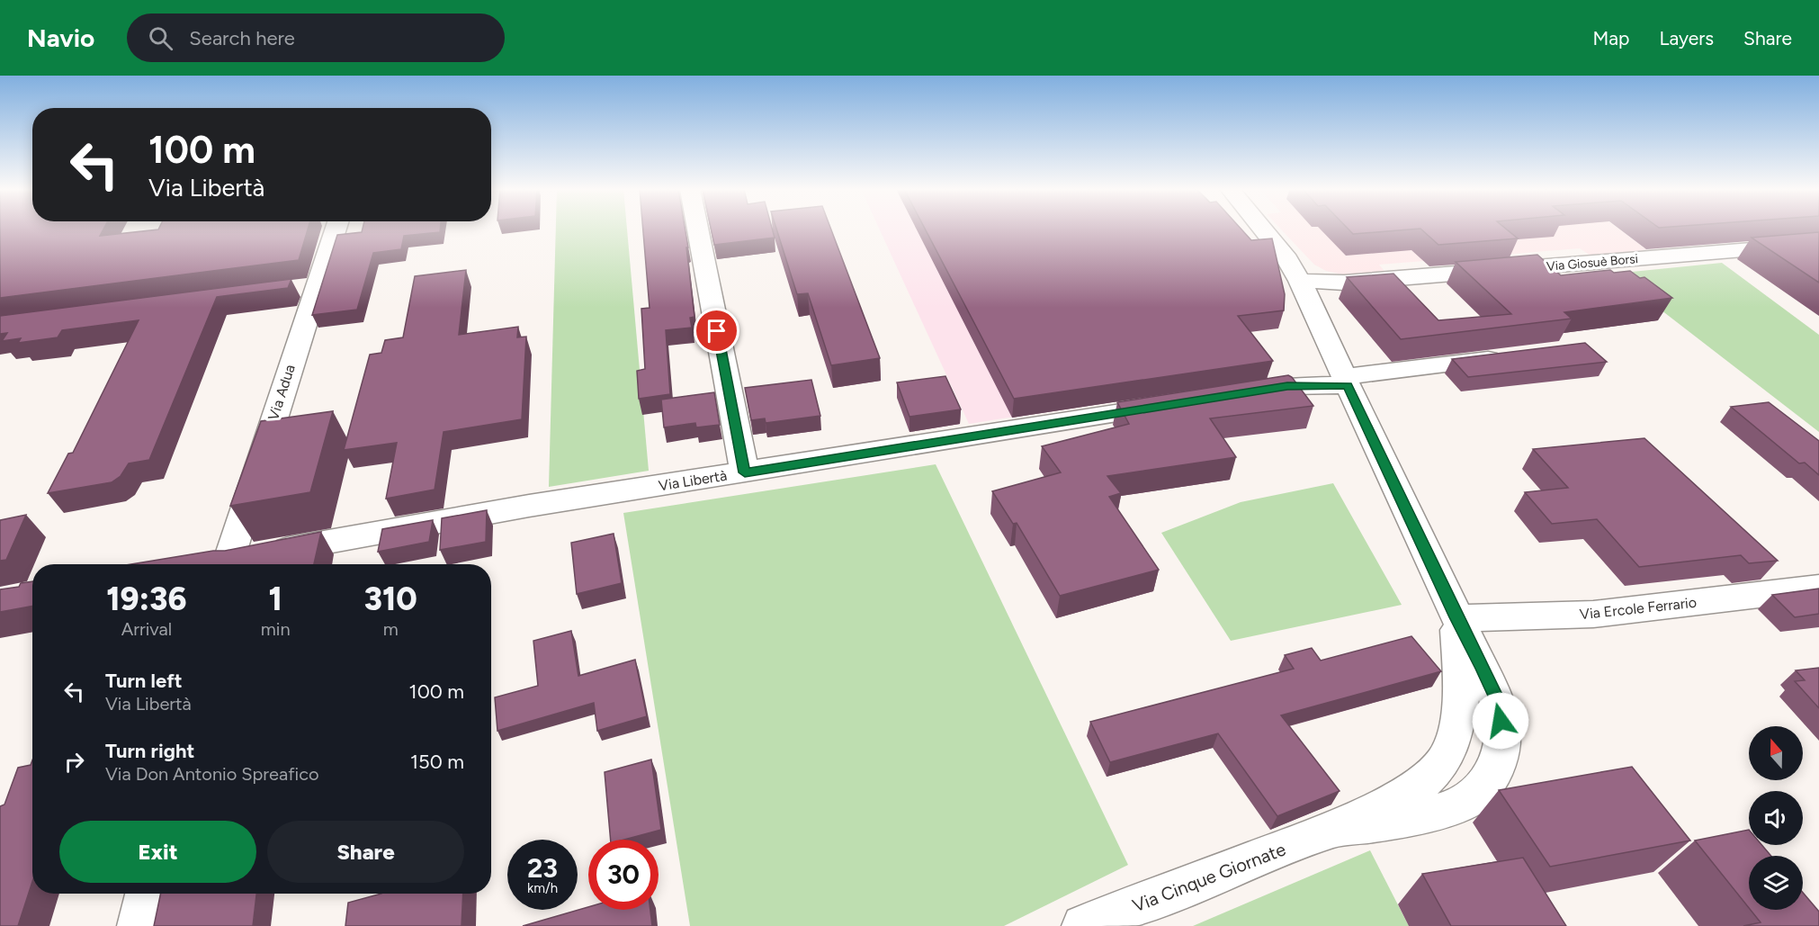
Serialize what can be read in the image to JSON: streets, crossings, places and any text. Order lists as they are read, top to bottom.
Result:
{
  "streets": {
    "street": [
      "Via Giosuè Borsi",
      "Via Adua",
      "Via Libertà",
      "Via Ercole Ferrario",
      "Via Cinque Giornate"
    ]
  },
  "crossings": [
    ["Via Giosuè Borsi", "Via Cinque Giornate"],
    ["Via Adua", "Via Libertà"],
    ["Via Ercole Ferrario", "Via Cinque Giornate"]
  ],
  "north": "top",
  "page": {
    "header": "Navio",
    "search": "Search here",
    "nav": ["Map", "Layers", "Share"],
    "turn": ["100 m", "Via Libertà"],
    "eta": [
      "19:36",
      "Arrival",
      "1",
      "min",
      "310",
      "m"
    ],
    "list": [
      {
        "name": "Turn left",
        "note": "Via Libertà",
        "value": "100 m"
      },
      {
        "name": "Turn right",
        "note": "Via Don Antonio Spreafico",
        "value": "150 m"
      }
    ],
    "buttons": ["Exit", "Share"],
    "speed": "23 km/h",
    "limit": "30"
  }
}
